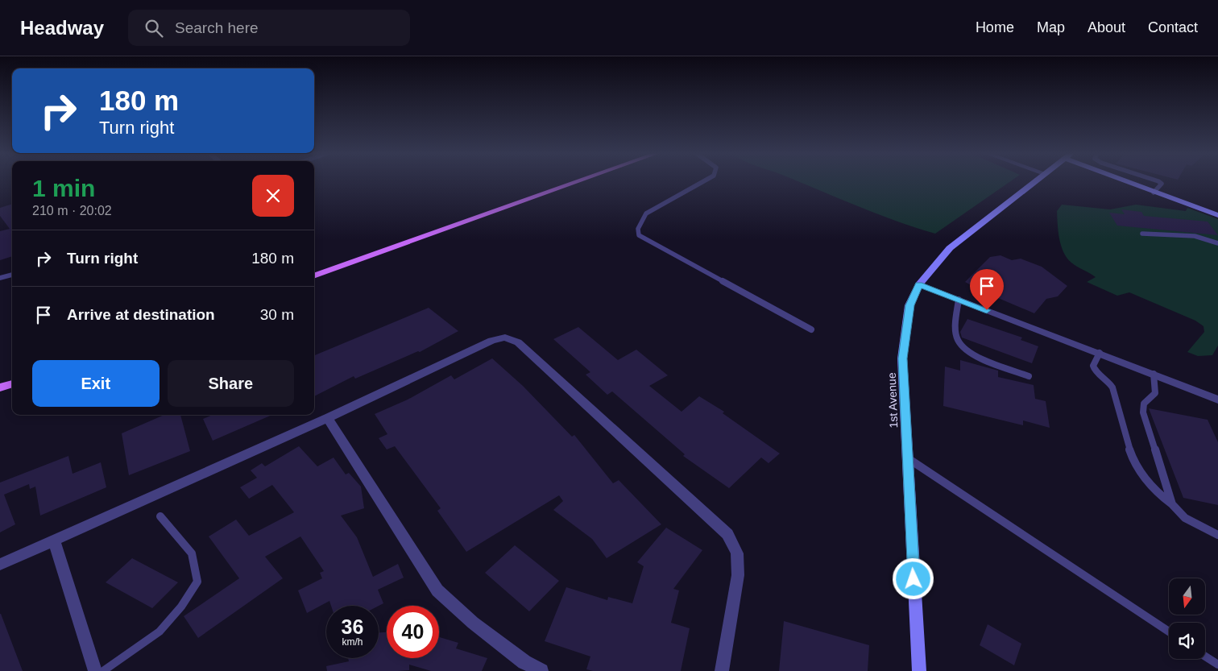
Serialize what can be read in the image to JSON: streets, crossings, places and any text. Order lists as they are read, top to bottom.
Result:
{
  "streets": {
    "street": ["1st Avenue"]
  },
  "north": "bottom",
  "page": {
    "header": "Headway",
    "search": "Search here",
    "nav": [
      "Home",
      "Map",
      "About",
      "Contact"
    ],
    "turn": ["180 m", "Turn right"],
    "heading": ["1 min", "210 m · 20:02"],
    "list": [
      {
        "name": "Turn right",
        "value": "180 m"
      },
      {
        "name": "Arrive at destination",
        "value": "30 m"
      }
    ],
    "buttons": ["Exit", "Share"],
    "speed": "36 km/h",
    "limit": "40"
  }
}
